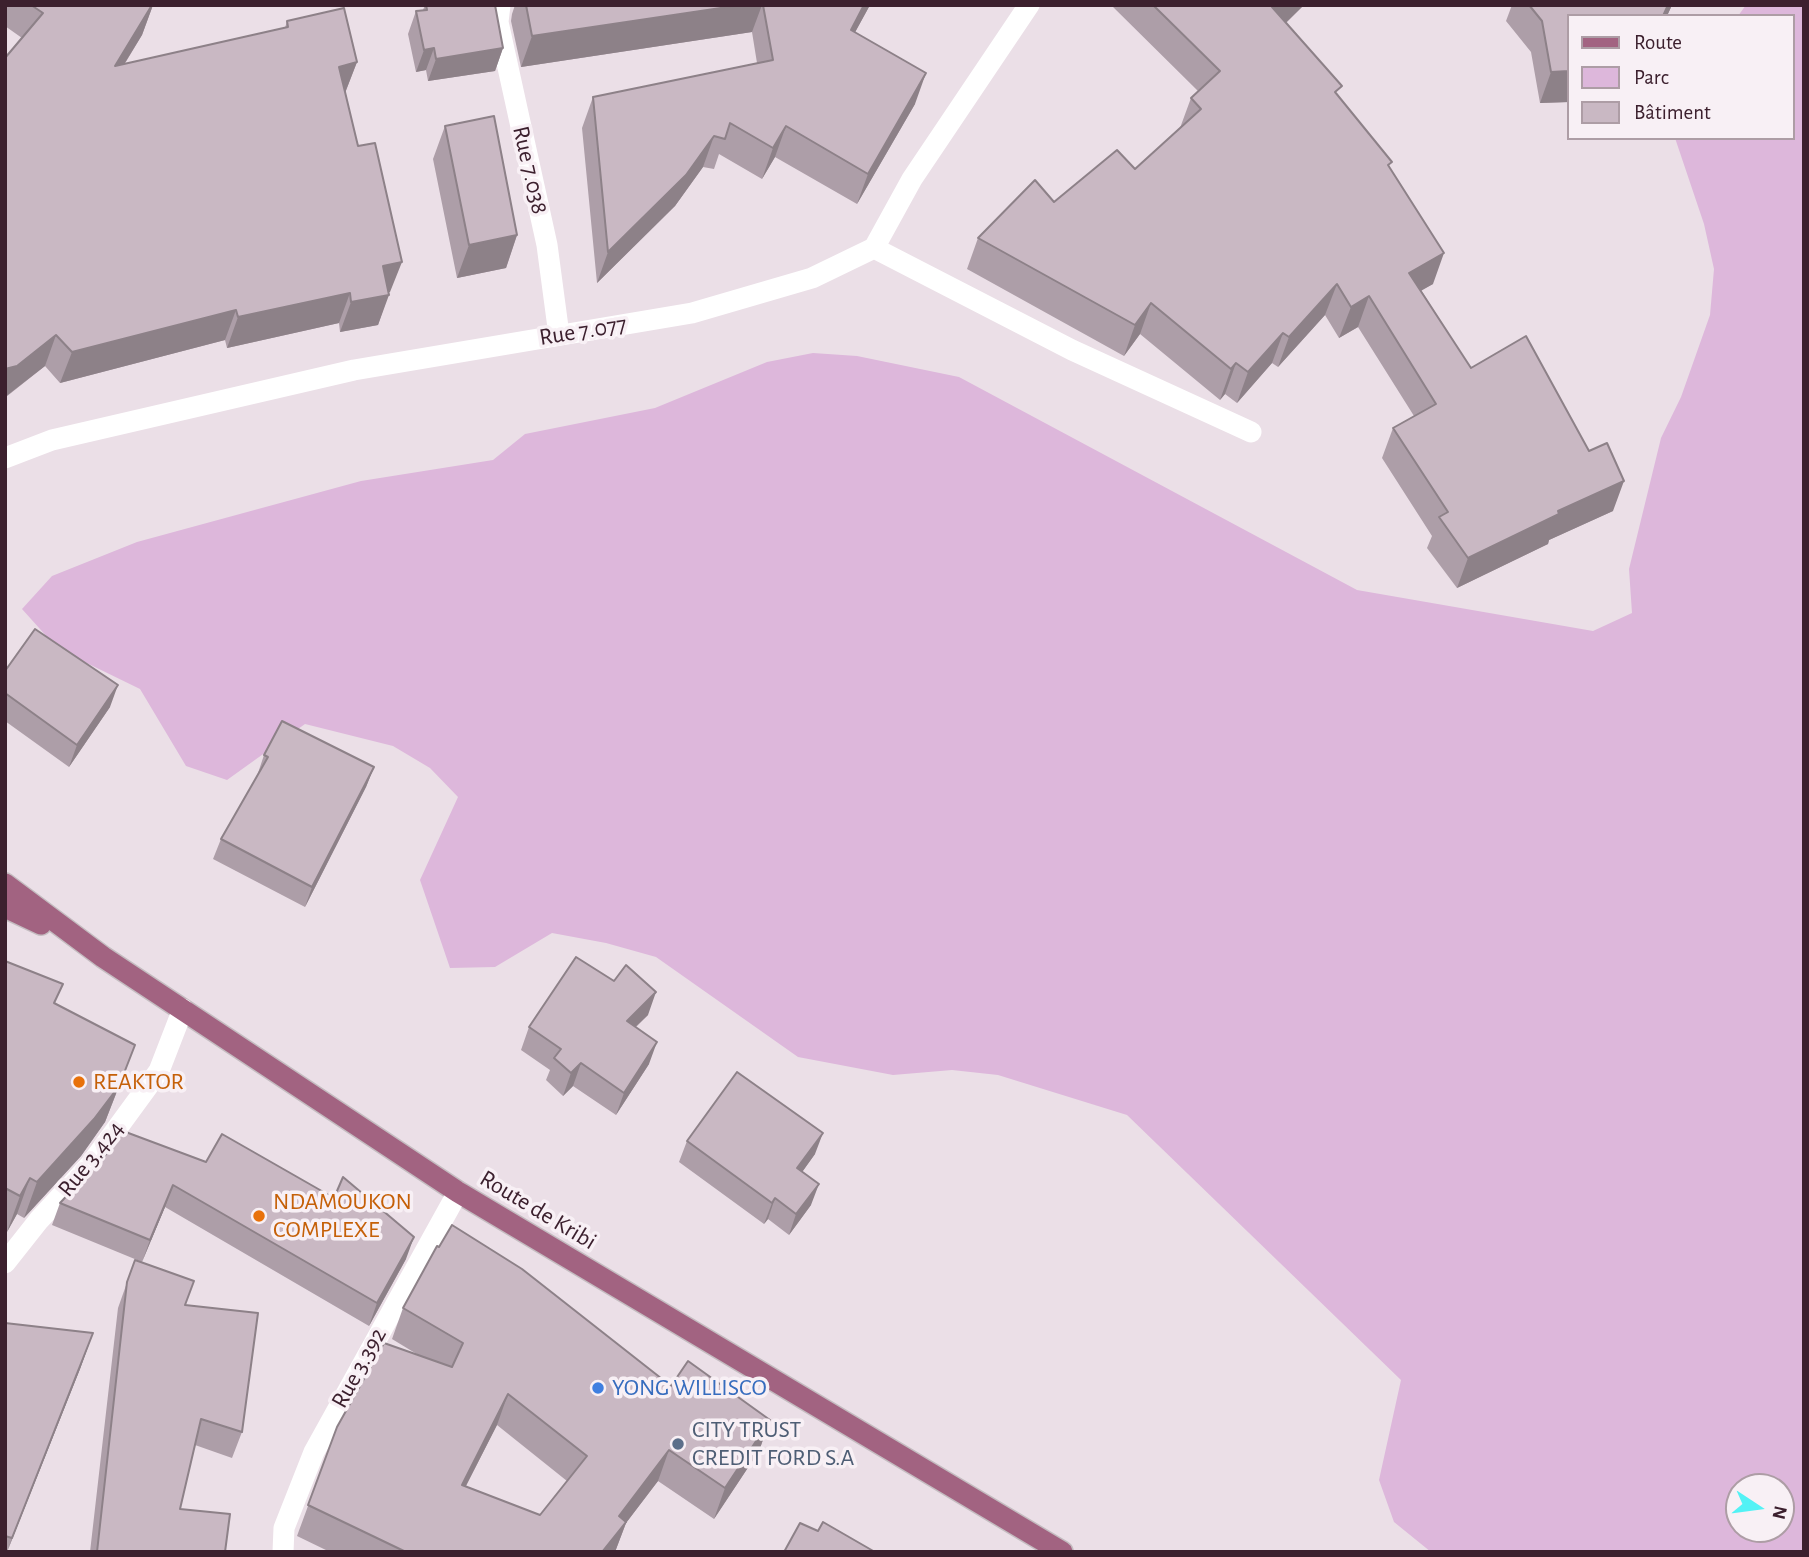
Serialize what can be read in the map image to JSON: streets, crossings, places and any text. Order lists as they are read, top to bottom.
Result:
{
  "streets": {
    "main road": ["Route de Kribi"],
    "street": [
      "Rue 7.038",
      "Rue 7.077",
      "Rue 3.424",
      "Rue 3.392"
    ]
  },
  "crossings": [
    ["Rue 7.038", "Rue 7.077"],
    ["Rue 3.424", "Route de Kribi"],
    ["Route de Kribi", "Rue 3.392"]
  ],
  "places": [
    "REAKTOR",
    "NDAMOUKON COMPLEXE",
    "YONG WILLISCO",
    "CITY TRUST CREDIT FORD S.A"
  ],
  "legend": ["Route", "Parc", "Bâtiment"],
  "north": "right"
}
